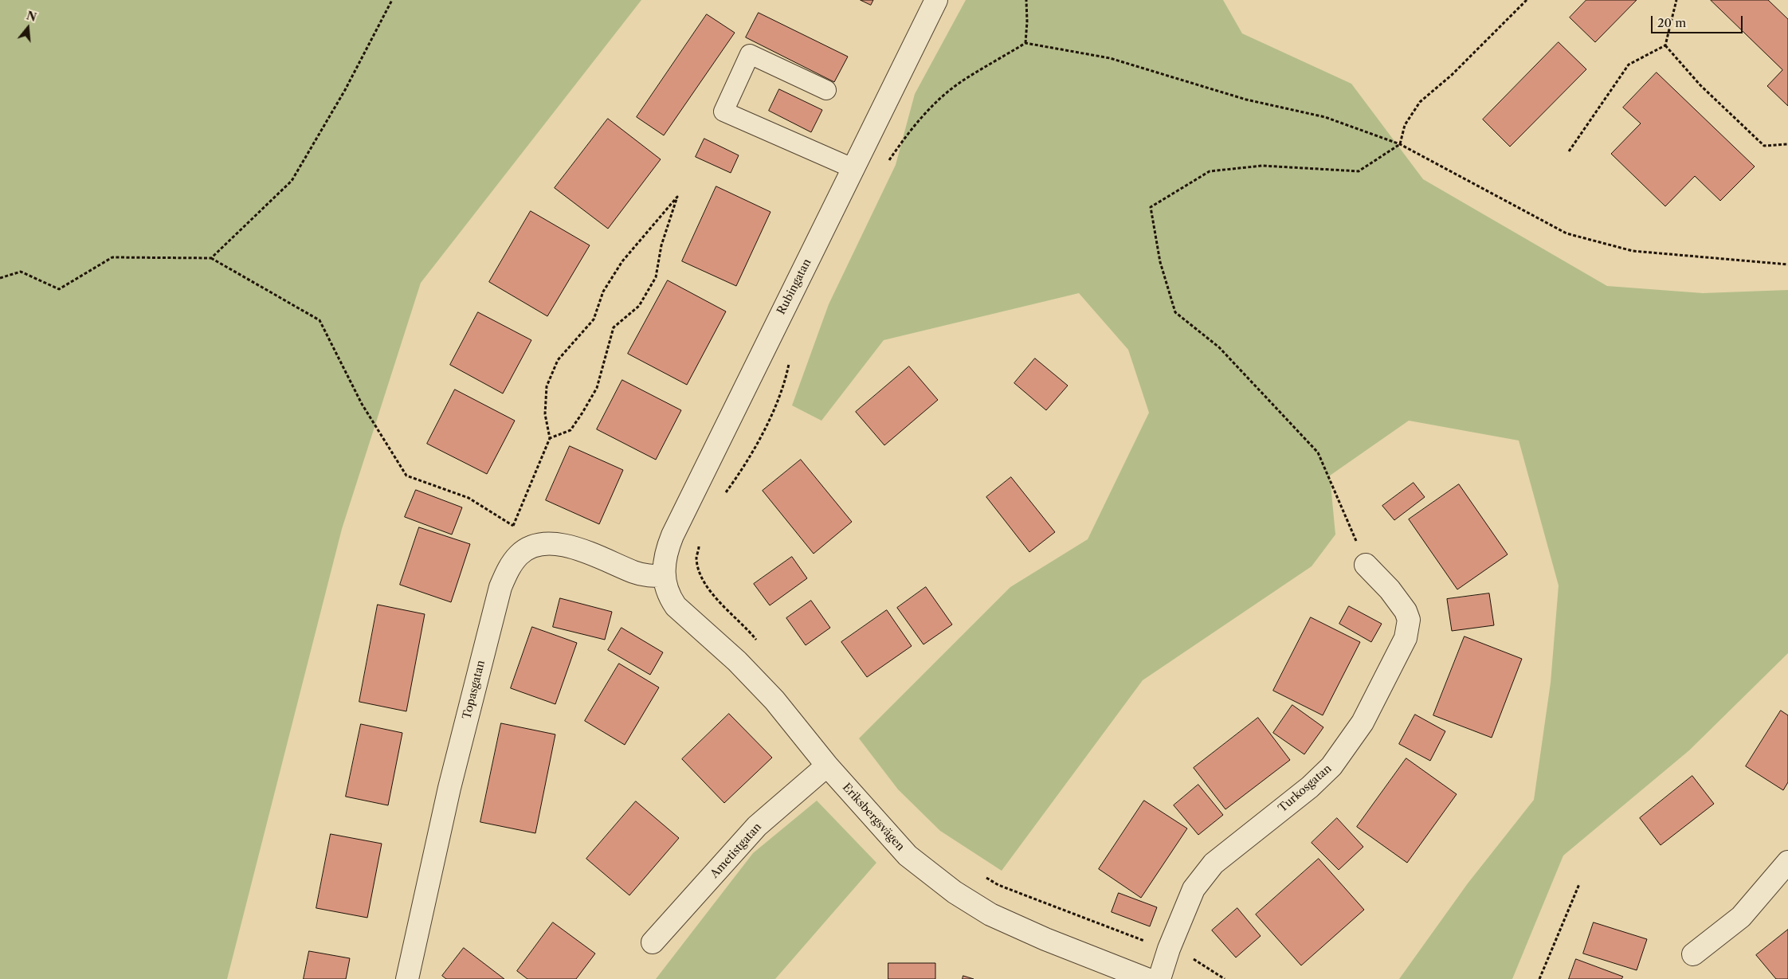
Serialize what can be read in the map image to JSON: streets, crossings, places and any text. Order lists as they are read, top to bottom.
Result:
{
  "streets": {
    "street": [
      "Rubingatan",
      "Topasgatan",
      "Turkosgatan",
      "Eriksbergsvägen",
      "Ametistgatan"
    ]
  },
  "crossings": [
    ["Rubingatan", "Topasgatan"],
    ["Rubingatan", "Eriksbergsvägen"],
    ["Topasgatan", "Eriksbergsvägen"],
    ["Eriksbergsvägen", "Ametistgatan"]
  ],
  "scale_bar": "20 m",
  "north": "top"
}
